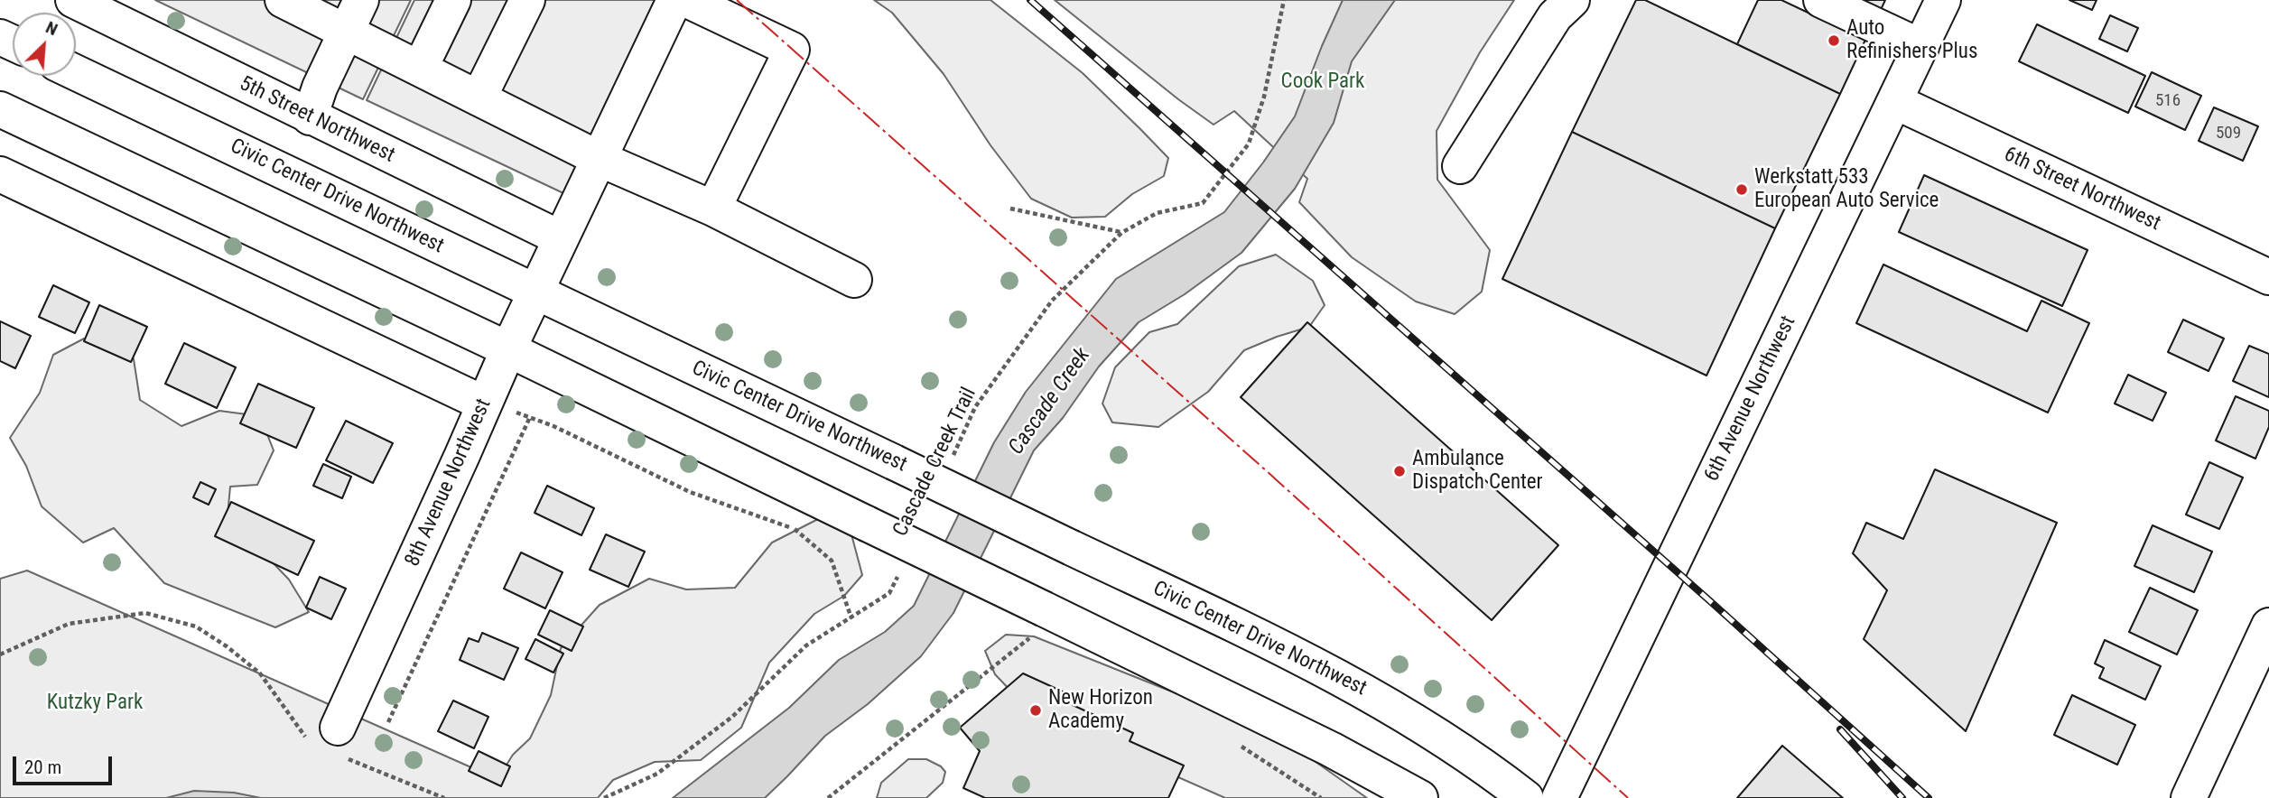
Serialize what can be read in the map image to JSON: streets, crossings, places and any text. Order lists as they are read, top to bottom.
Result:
{
  "streets": {
    "main road": [
      "5th Street Northwest",
      "6th Street Northwest",
      "Civic Center Drive Northwest",
      "6th Avenue Northwest",
      "8th Avenue Northwest"
    ],
    "path": ["Cascade Creek Trail"]
  },
  "crossings": [
    ["5th Street Northwest", "8th Avenue Northwest"],
    ["6th Street Northwest", "6th Avenue Northwest"],
    ["Civic Center Drive Northwest", "8th Avenue Northwest"]
  ],
  "water": ["Cascade Creek"],
  "parks": ["Cook Park", "Kutzky Park"],
  "places": [
    "Auto Refinishers Plus",
    "Werkstatt 533 European Auto Service",
    "Ambulance Dispatch Center",
    "New Horizon Academy"
  ],
  "house_numbers": ["516", "509"],
  "scale_bar": "20 m",
  "north": "top right"
}
